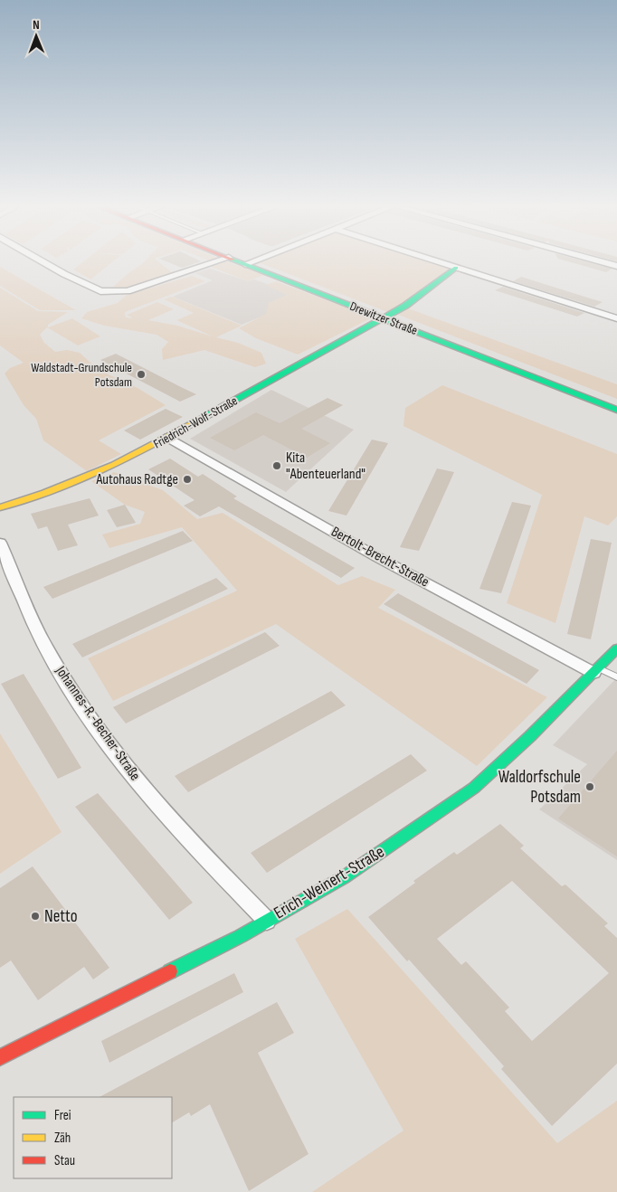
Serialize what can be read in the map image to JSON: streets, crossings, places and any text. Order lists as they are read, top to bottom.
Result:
{
  "streets": {
    "street": [
      "Drewitzer Straße",
      "Friedrich-Wolf-Straße",
      "Bertolt-Brecht-Straße",
      "Johannes-R.-Becher-Straße",
      "Erich-Weinert-Straße"
    ]
  },
  "crossings": [
    ["Drewitzer Straße", "Friedrich-Wolf-Straße"],
    ["Friedrich-Wolf-Straße", "Bertolt-Brecht-Straße"],
    ["Bertolt-Brecht-Straße", "Erich-Weinert-Straße"],
    ["Johannes-R.-Becher-Straße", "Erich-Weinert-Straße"]
  ],
  "places": [
    "Waldstadt-Grundschule Potsdam",
    "Kita \"Abenteuerland\"",
    "Autohaus Radtge",
    "Waldorfschule Potsdam",
    "Netto"
  ],
  "legend": ["Frei", "Zäh", "Stau"],
  "north": "top"
}
